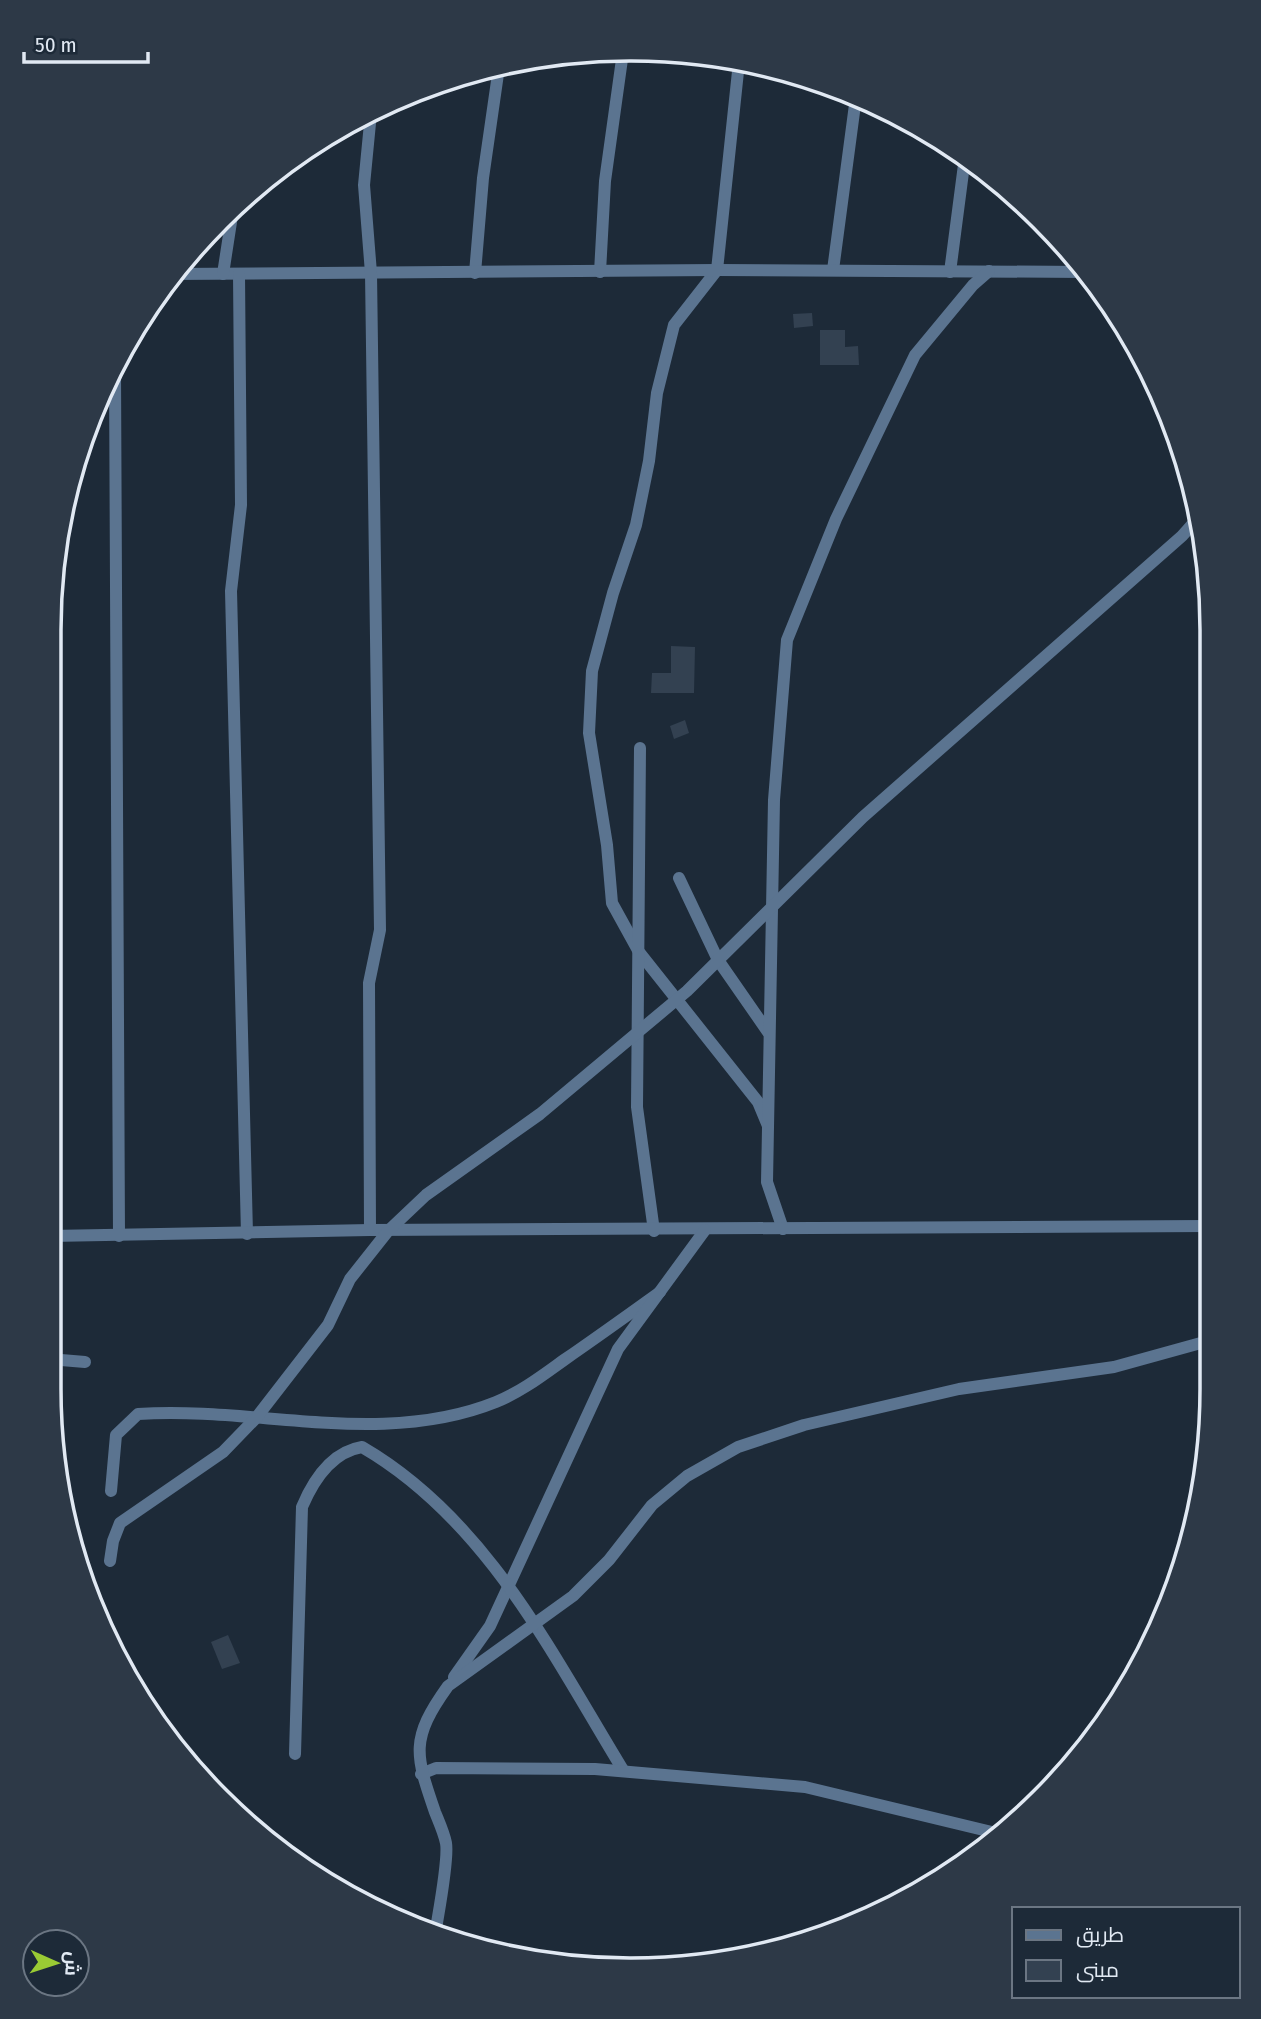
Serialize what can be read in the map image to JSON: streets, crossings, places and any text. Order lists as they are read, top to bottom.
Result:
{
  "legend": ["طريق", "مبنى"],
  "scale_bar": "50 m",
  "north": "right"
}
